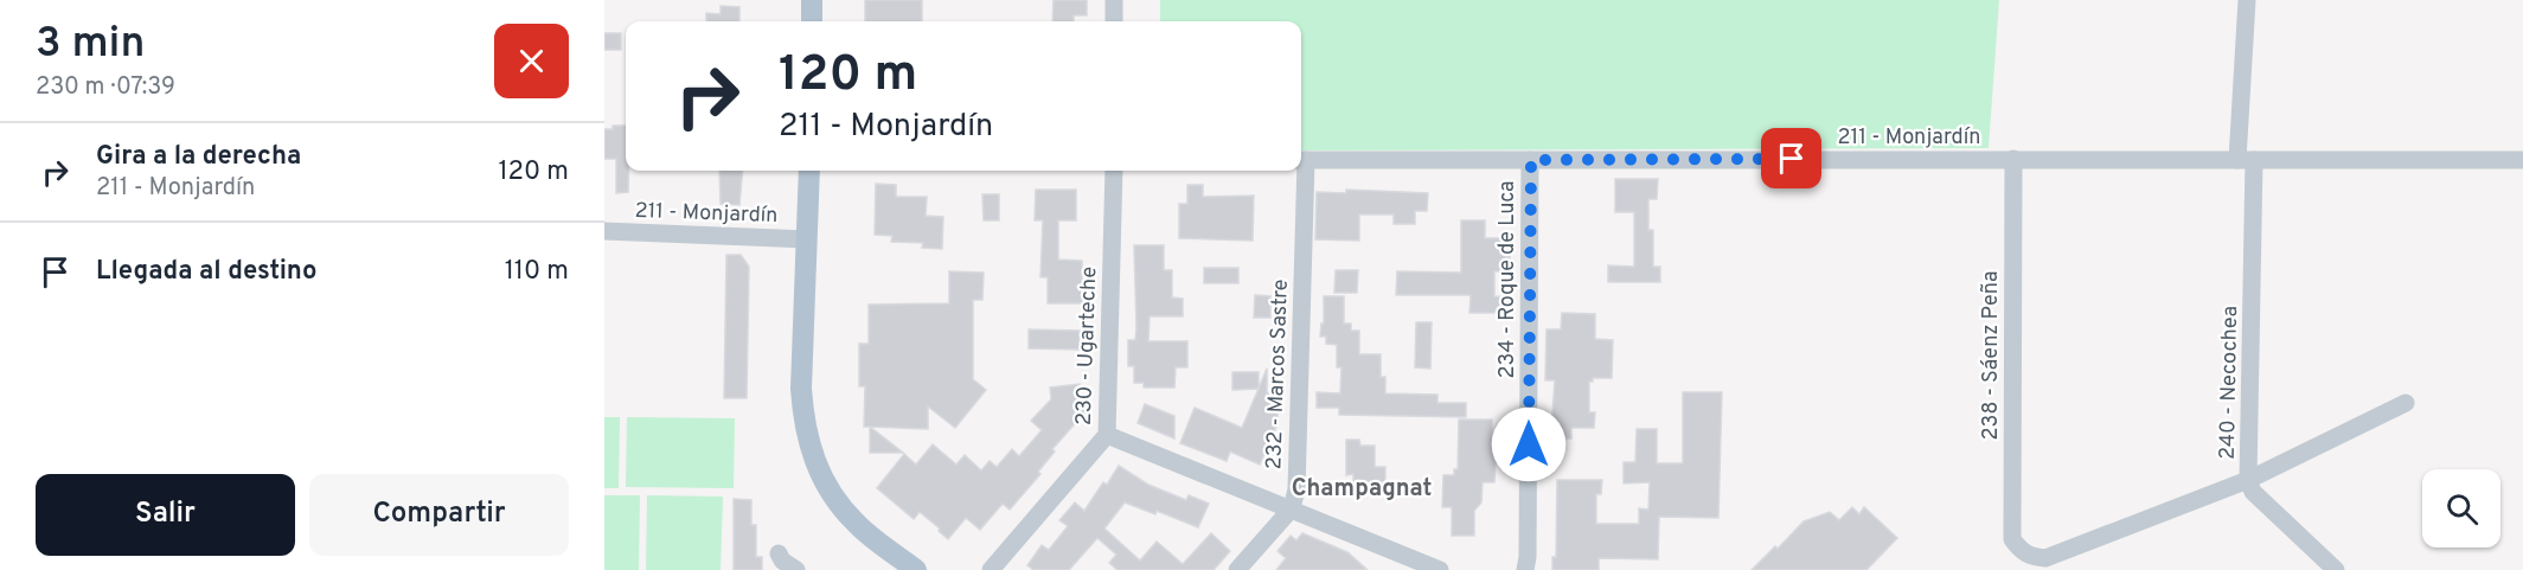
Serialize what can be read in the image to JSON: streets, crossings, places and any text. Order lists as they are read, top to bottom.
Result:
{
  "streets": {
    "street": [
      "211 - Monjardín",
      "234 - Roque de Luca",
      "230 - Ugarteche",
      "238 - Sáenz Peña",
      "232 - Marcos Sastre",
      "240 - Necochea"
    ]
  },
  "crossings": [
    ["211 - Monjardín", "234 - Roque de Luca"],
    ["211 - Monjardín", "238 - Sáenz Peña"],
    ["211 - Monjardín", "240 - Necochea"],
    ["238 - Sáenz Peña", "240 - Necochea"]
  ],
  "districts": ["Champagnat"],
  "page": {
    "heading": ["3 min", "230 m · 07:39"],
    "turn": ["120 m", "211 - Monjardín"],
    "list": [
      {
        "name": "Gira a la derecha",
        "note": "211 - Monjardín",
        "value": "120 m"
      },
      {
        "name": "Llegada al destino",
        "value": "110 m"
      }
    ],
    "buttons": ["Salir", "Compartir"]
  }
}
